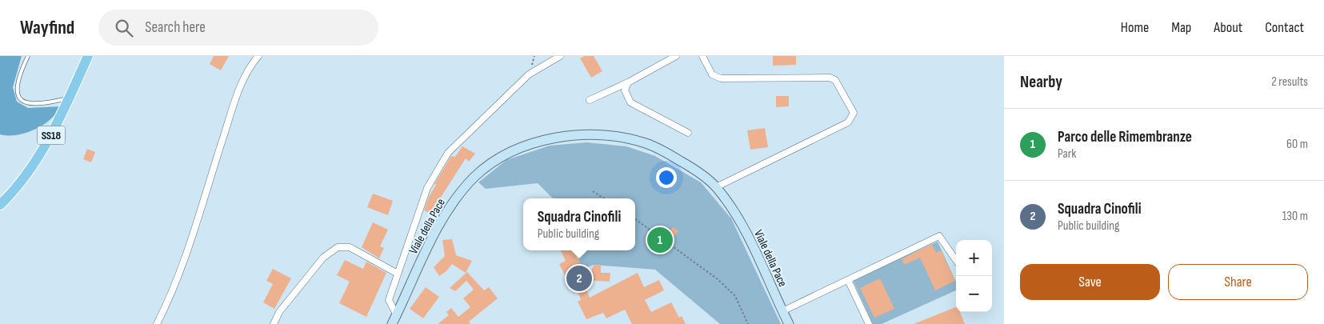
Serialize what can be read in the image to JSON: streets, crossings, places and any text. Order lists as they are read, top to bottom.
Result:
{
  "streets": {
    "main road": ["SS18", "Viale della Pace"]
  },
  "page": {
    "header": "Wayfind",
    "search": "Search here",
    "nav": [
      "Home",
      "Map",
      "About",
      "Contact"
    ],
    "heading": ["Nearby", "2 results"],
    "list": [
      {
        "mark": "1",
        "name": "Parco delle Rimembranze",
        "note": "Park",
        "value": "60 m"
      },
      {
        "mark": "2",
        "name": "Squadra Cinofili",
        "note": "Public building",
        "value": "130 m"
      }
    ],
    "popup": ["Squadra Cinofili", "Public building"],
    "pins": ["1", "2"],
    "map_buttons": ["+", "−"],
    "buttons": ["Save", "Share"]
  }
}
